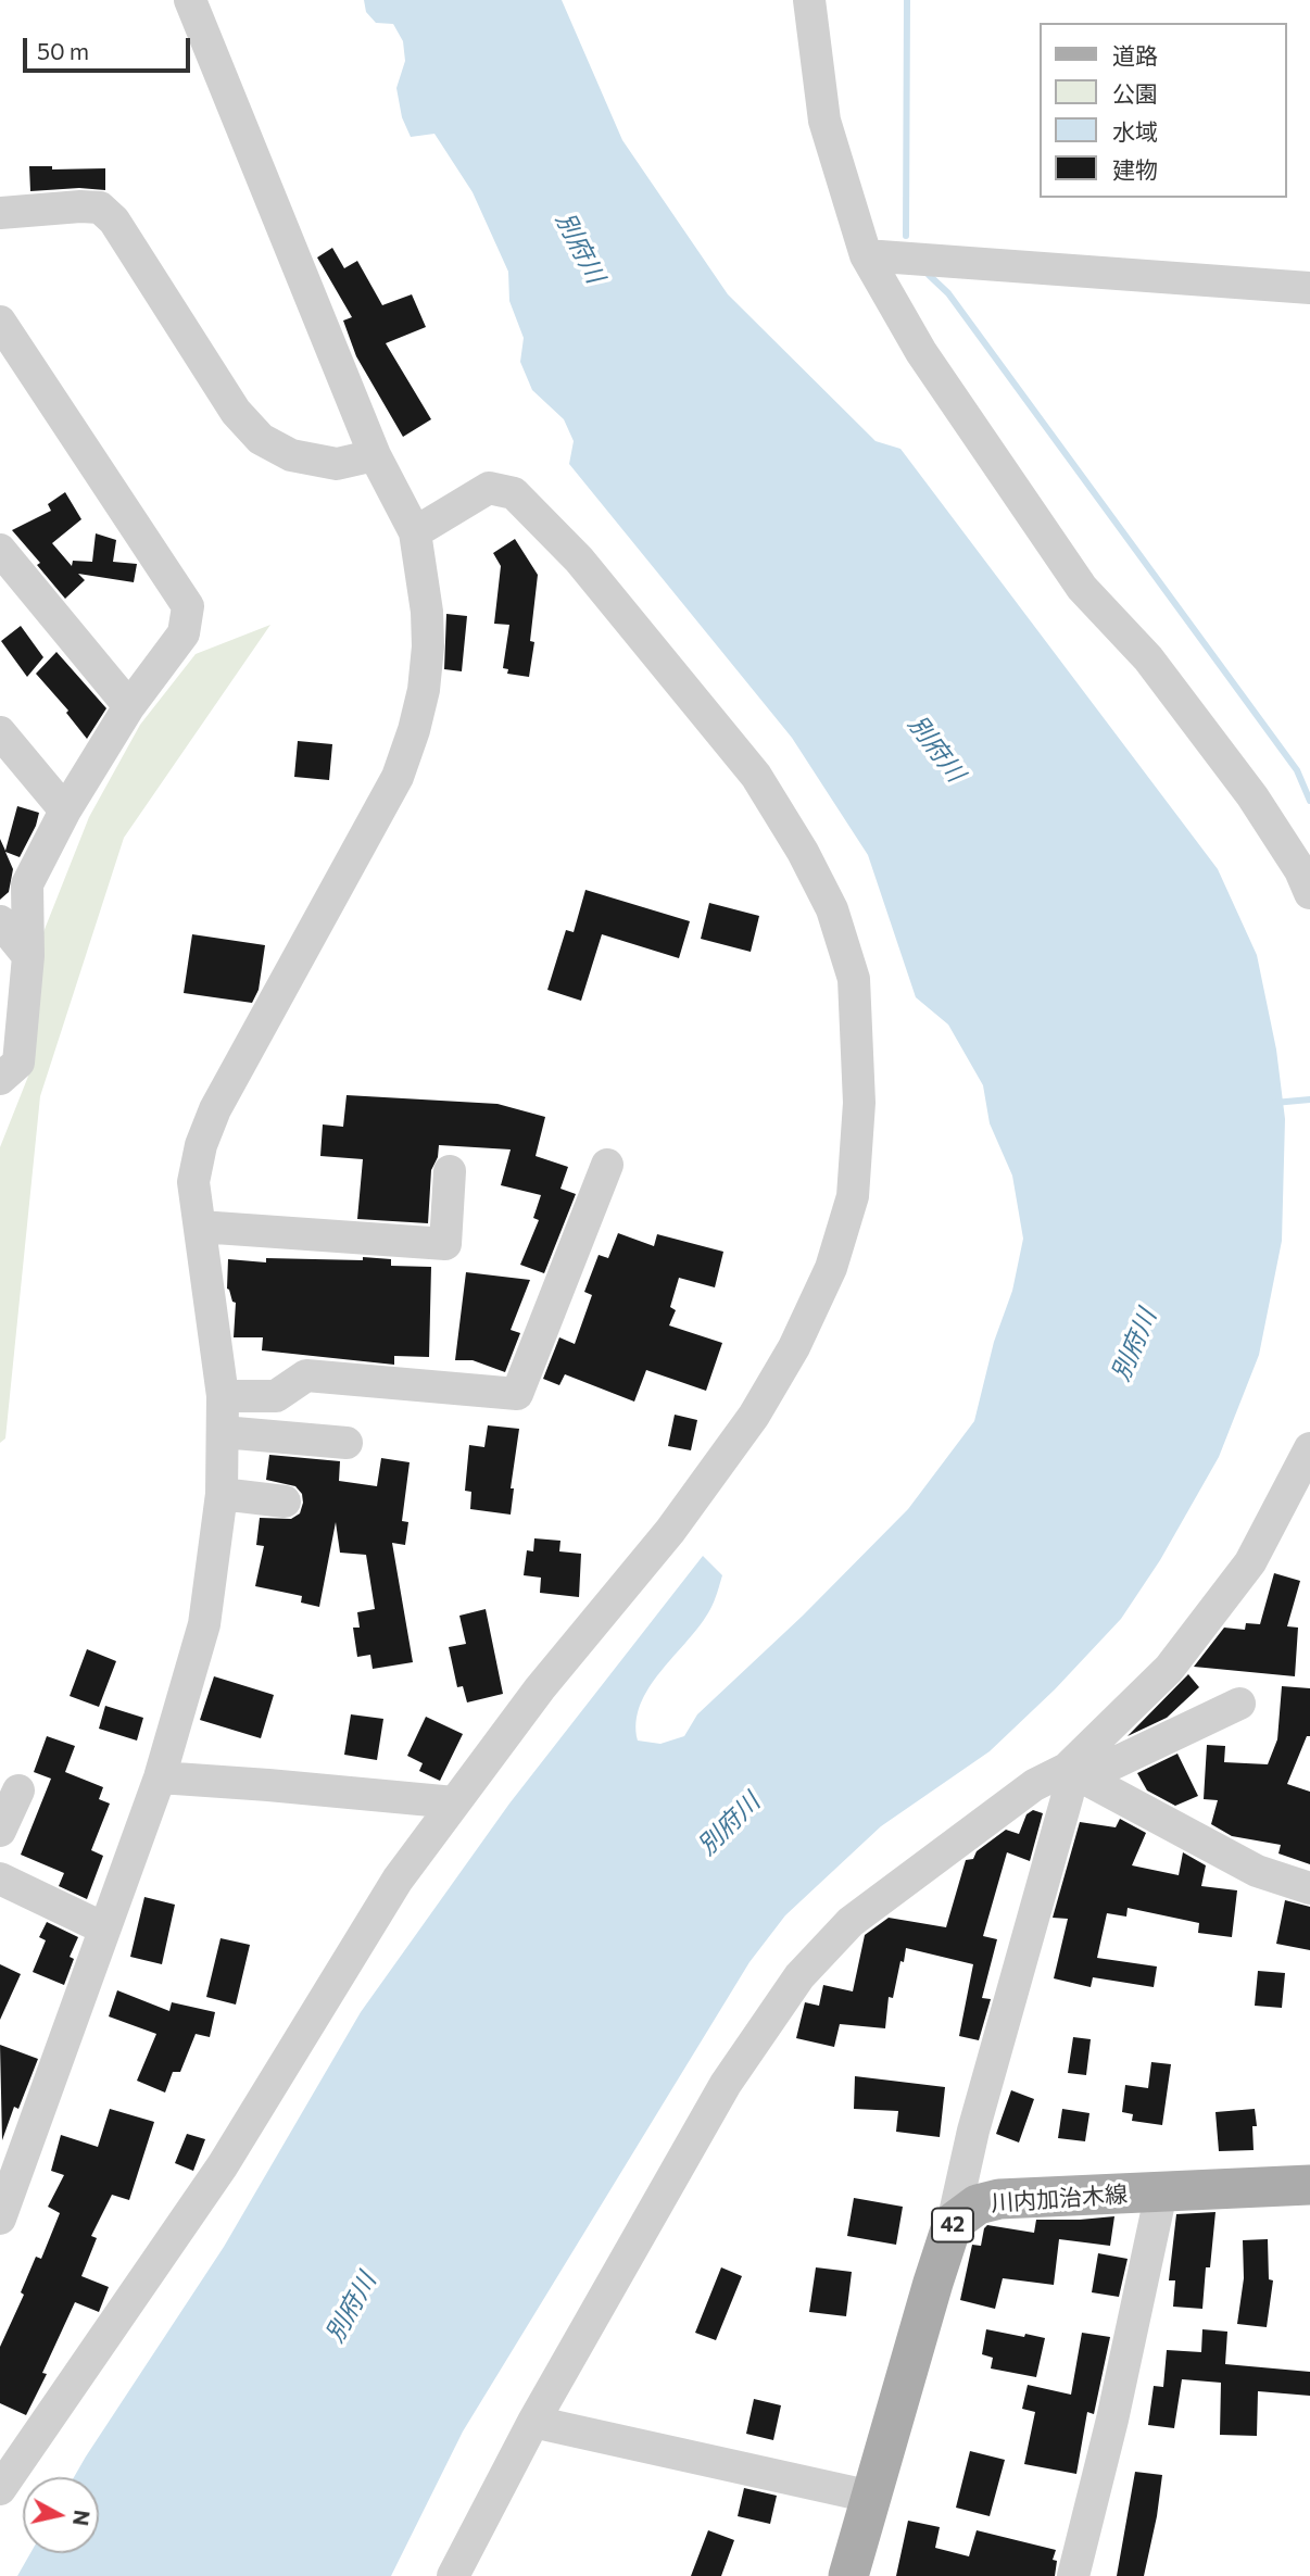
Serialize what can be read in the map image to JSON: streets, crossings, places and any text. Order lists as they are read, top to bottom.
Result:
{
  "streets": {
    "main road": ["川内加治木線", "42"]
  },
  "crossings": [
    ["川内加治木線", "42"]
  ],
  "water": ["別府川"],
  "legend": [
    "道路",
    "公園",
    "水域",
    "建物"
  ],
  "scale_bar": "50 m",
  "north": "right"
}
